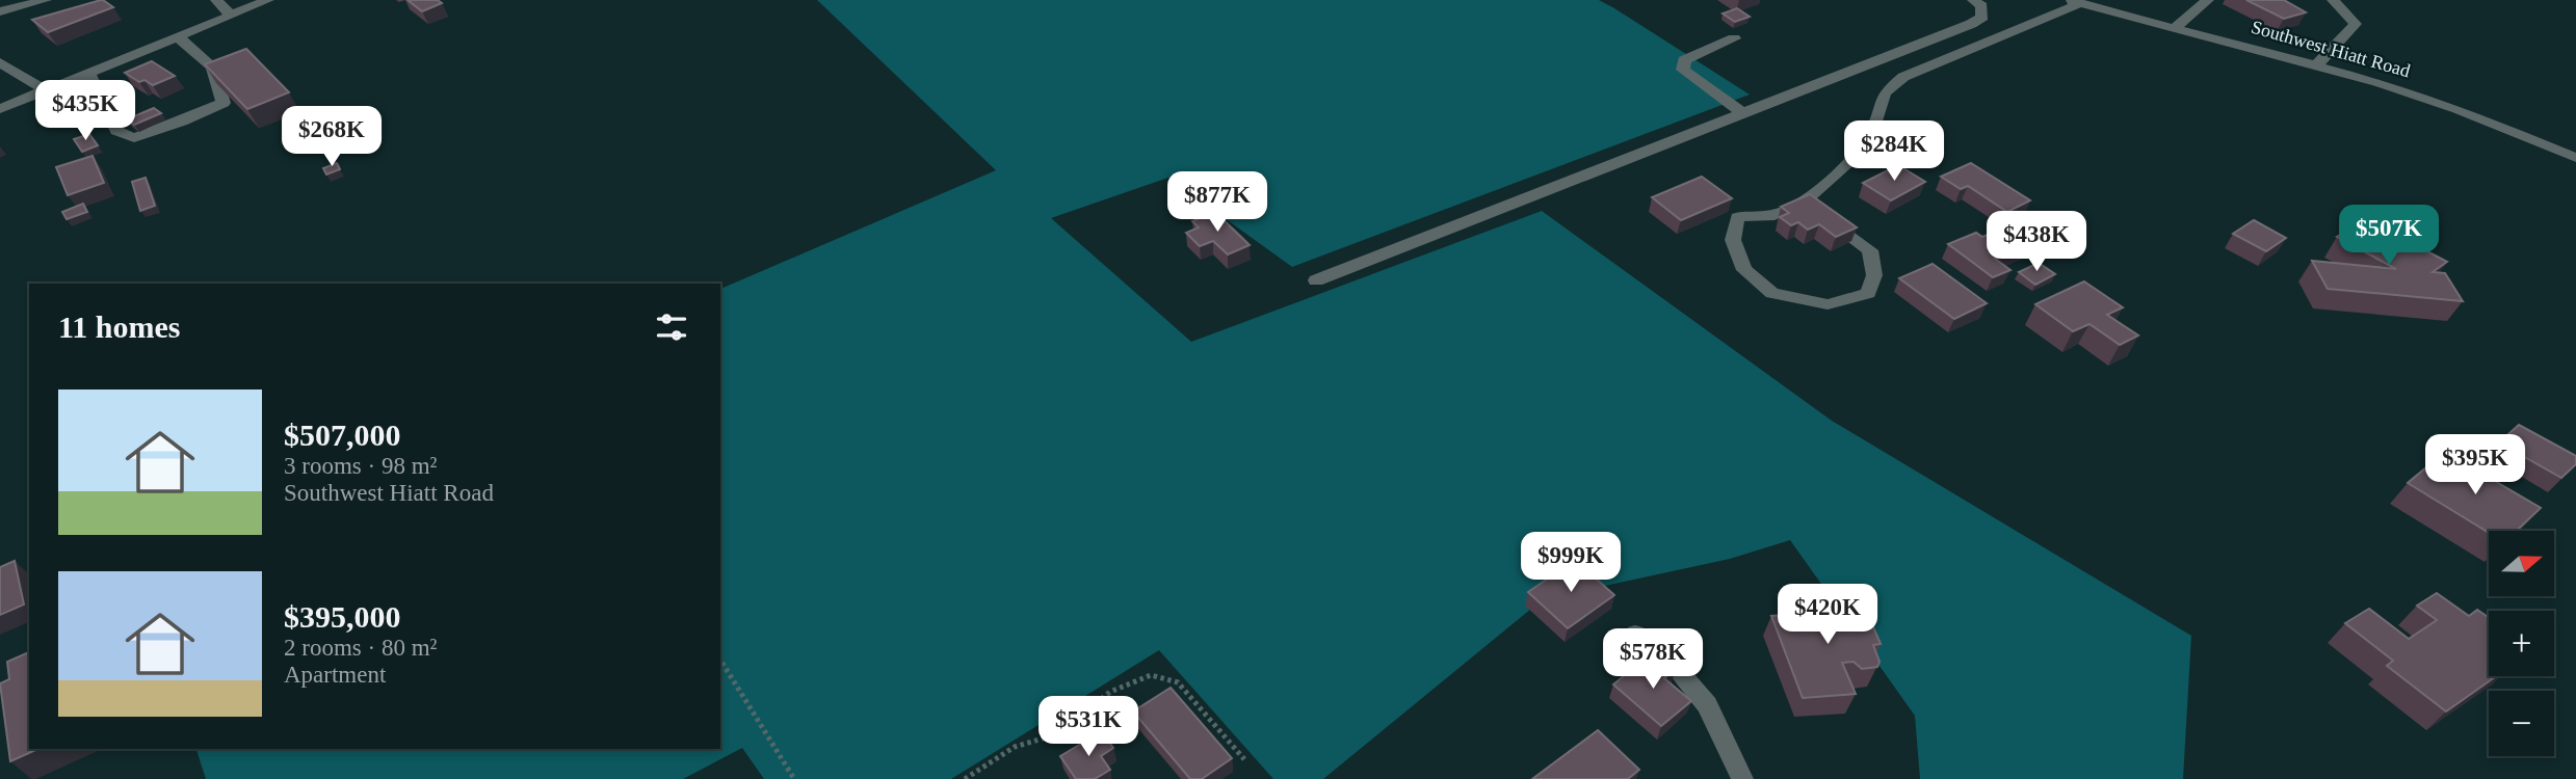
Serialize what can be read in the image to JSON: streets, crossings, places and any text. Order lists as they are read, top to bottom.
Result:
{
  "streets": {
    "street": ["Southwest Hiatt Road"]
  },
  "north": "right",
  "page": {
    "price": [
      "$435K",
      "$268K",
      "$284K",
      "$877K",
      "$507K",
      "$438K",
      "$395K",
      "$999K",
      "$420K",
      "$578K",
      "$531K"
    ],
    "heading": "11 homes",
    "list": [
      {
        "name": "$507,000",
        "note": "3 rooms · 98 m² · Southwest Hiatt Road"
      },
      {
        "name": "$395,000",
        "note": "2 rooms · 80 m² · Apartment"
      }
    ],
    "map_buttons": ["+", "−"]
  }
}
